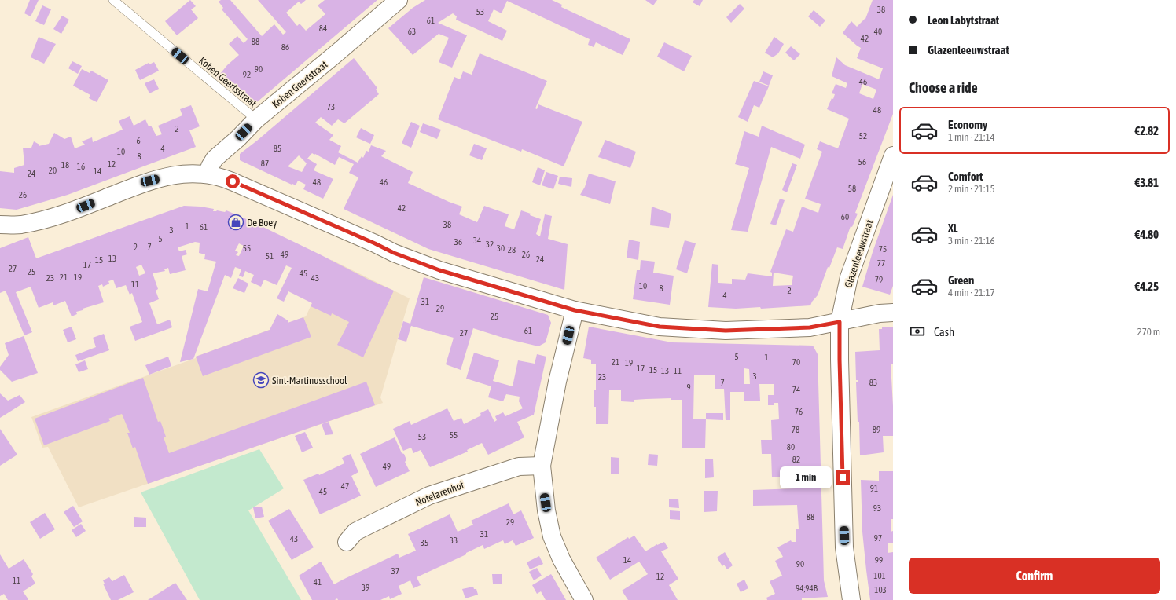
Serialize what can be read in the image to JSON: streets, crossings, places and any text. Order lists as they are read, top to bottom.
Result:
{
  "streets": {
    "street": ["Koben Geertstraat", "Glazenleeuwstraat", "Notelarenhof"],
    "lane": ["Koben Geertsstraat"]
  },
  "crossings": [
    ["Koben Geertsstraat", "Koben Geertstraat"]
  ],
  "places": {
    "shop": ["De Boey"],
    "school or university": ["Sint-Martinusschool"]
  },
  "house_numbers": [
    "38",
    "53",
    "61",
    "84",
    "63",
    "40",
    "42",
    "88",
    "86",
    "90",
    "92",
    "46",
    "73",
    "48",
    "2",
    "52",
    "6",
    "4",
    "85",
    "10",
    "8",
    "56",
    "87",
    "12",
    "18",
    "16",
    "20",
    "14",
    "24",
    "48",
    "46",
    "58",
    "26",
    "42",
    "60",
    "38",
    "1",
    "61",
    "3",
    "5",
    "34",
    "36",
    "32",
    "9",
    "7",
    "55",
    "30",
    "75",
    "28",
    "49",
    "26",
    "51",
    "13",
    "24",
    "15",
    "77",
    "17",
    "27",
    "25",
    "45",
    "21",
    "19",
    "23",
    "43",
    "79",
    "11",
    "10",
    "8",
    "2",
    "4",
    "31",
    "29",
    "25",
    "61",
    "27",
    "5",
    "1",
    "21",
    "70",
    "19",
    "17",
    "15",
    "13",
    "11",
    "3",
    "23",
    "7",
    "83",
    "9",
    "74",
    "76",
    "78",
    "89",
    "55",
    "53",
    "80",
    "82",
    "49",
    "47",
    "91",
    "45",
    "93",
    "88",
    "29",
    "31",
    "97",
    "43",
    "33",
    "35",
    "14",
    "99",
    "90",
    "37",
    "101",
    "12",
    "11",
    "41",
    "39",
    "94;94B",
    "103"
  ],
  "page": {
    "banner": ["Leon Labytstraat", "Glazenleeuwstraat"],
    "heading": "Choose a ride",
    "list": [
      {
        "name": "Economy",
        "note": "1 min · 21:14",
        "value": "€2.82"
      },
      {
        "name": "Comfort",
        "note": "2 min · 21:15",
        "value": "€3.81"
      },
      {
        "name": "XL",
        "note": "3 min · 21:16",
        "value": "€4.80"
      },
      {
        "name": "Green",
        "note": "4 min · 21:17",
        "value": "€4.25"
      }
    ],
    "pay": ["Cash", "270 m"],
    "bubble": "1 min",
    "buttons": "Confirm"
  }
}
